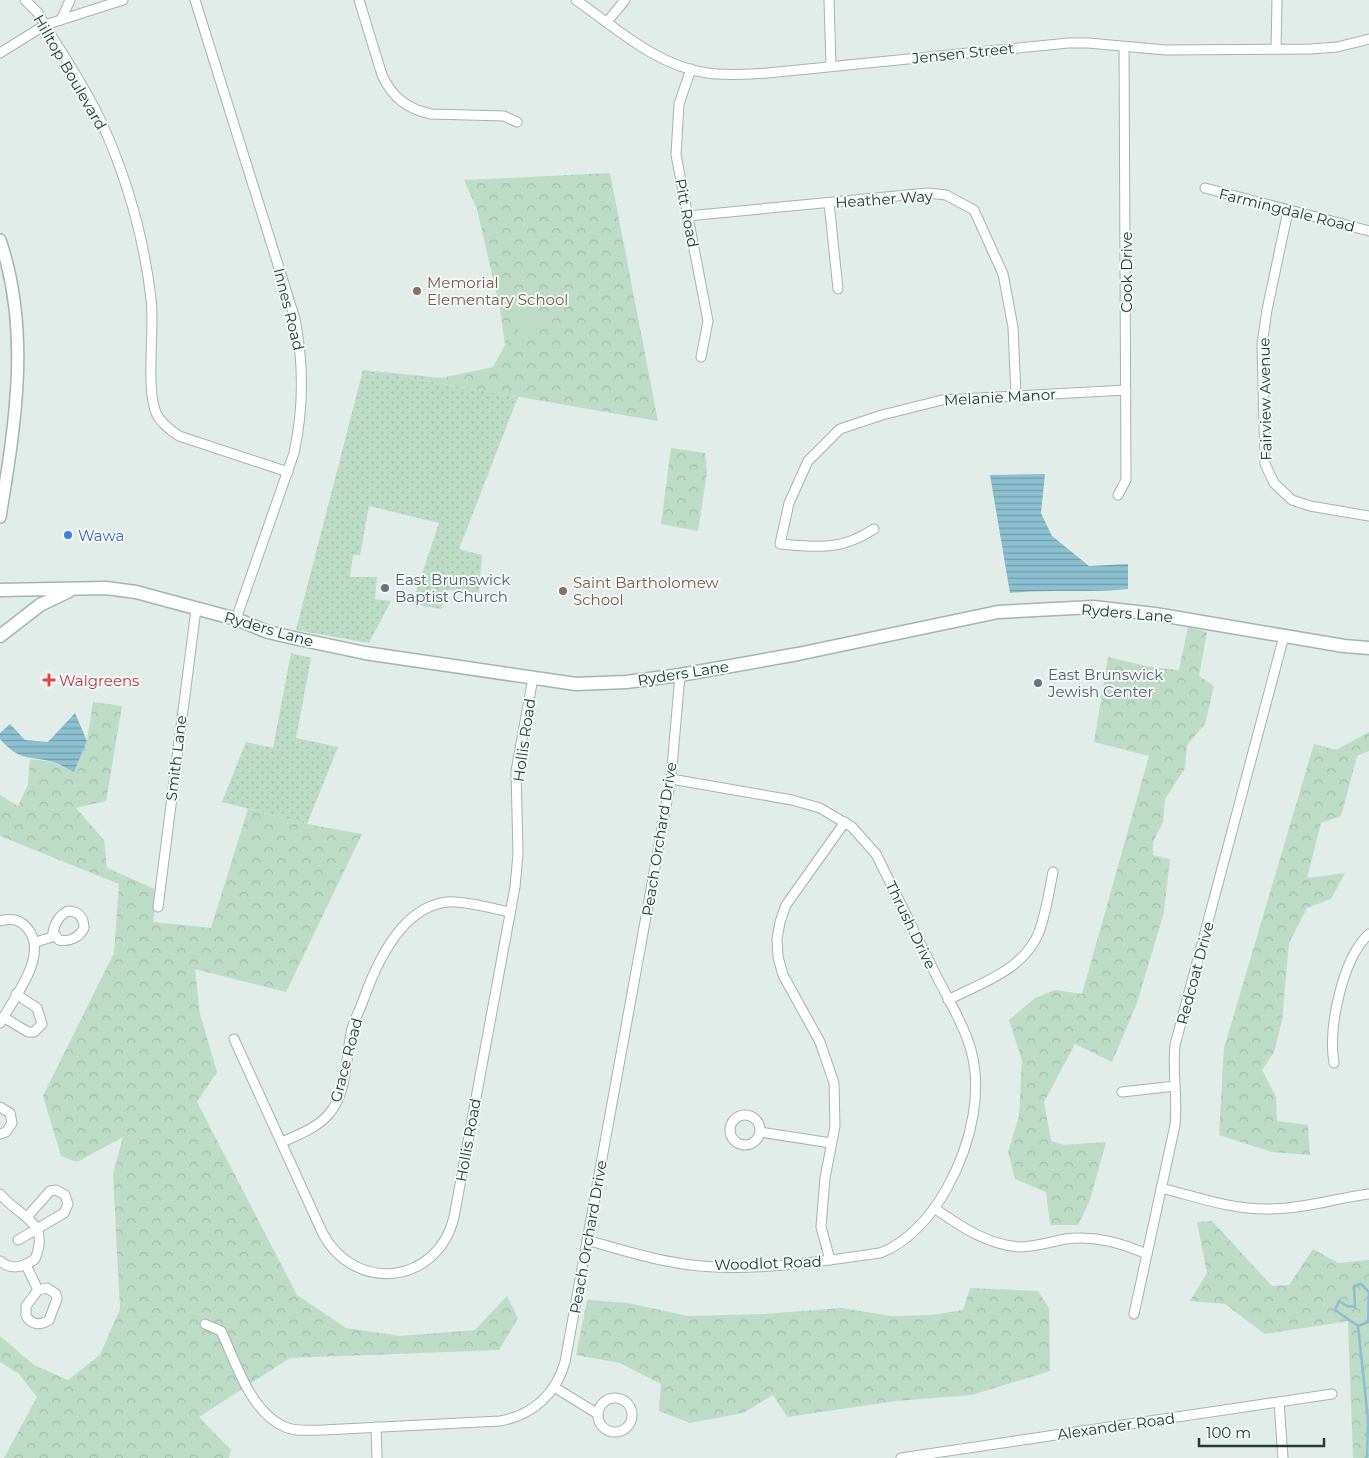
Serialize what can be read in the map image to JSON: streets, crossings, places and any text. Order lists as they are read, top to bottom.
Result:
{
  "streets": {
    "main road": ["Ryders Lane"],
    "street": [
      "Jensen Street",
      "Hilltop Boulevard",
      "Heather Way",
      "Farmingdale Road",
      "Pitt Road",
      "Cook Drive",
      "Innes Road",
      "Melanie Manor",
      "Fairview Avenue",
      "Hollis Road",
      "Smith Lane",
      "Peach Orchard Drive",
      "Thrush Drive",
      "Redcoat Drive",
      "Grace Road",
      "Woodlot Road",
      "Alexander Road"
    ]
  },
  "crossings": [
    ["Jensen Street", "Pitt Road"],
    ["Jensen Street", "Cook Drive"],
    ["Hilltop Boulevard", "Innes Road"],
    ["Heather Way", "Pitt Road"],
    ["Heather Way", "Melanie Manor"],
    ["Farmingdale Road", "Fairview Avenue"],
    ["Cook Drive", "Melanie Manor"],
    ["Innes Road", "Ryders Lane"],
    ["Ryders Lane", "Hollis Road"],
    ["Ryders Lane", "Smith Lane"],
    ["Ryders Lane", "Peach Orchard Drive"],
    ["Ryders Lane", "Redcoat Drive"],
    ["Hollis Road", "Grace Road"],
    ["Peach Orchard Drive", "Thrush Drive"],
    ["Peach Orchard Drive", "Woodlot Road"],
    ["Thrush Drive", "Woodlot Road"]
  ],
  "places": {
    "other": [
      "Memorial Elementary School",
      "Wawa",
      "East Brunswick Baptist Church",
      "Saint Bartholomew School",
      "East Brunswick Jewish Center"
    ],
    "health": ["Walgreens"]
  },
  "scale_bar": "100 m"
}
